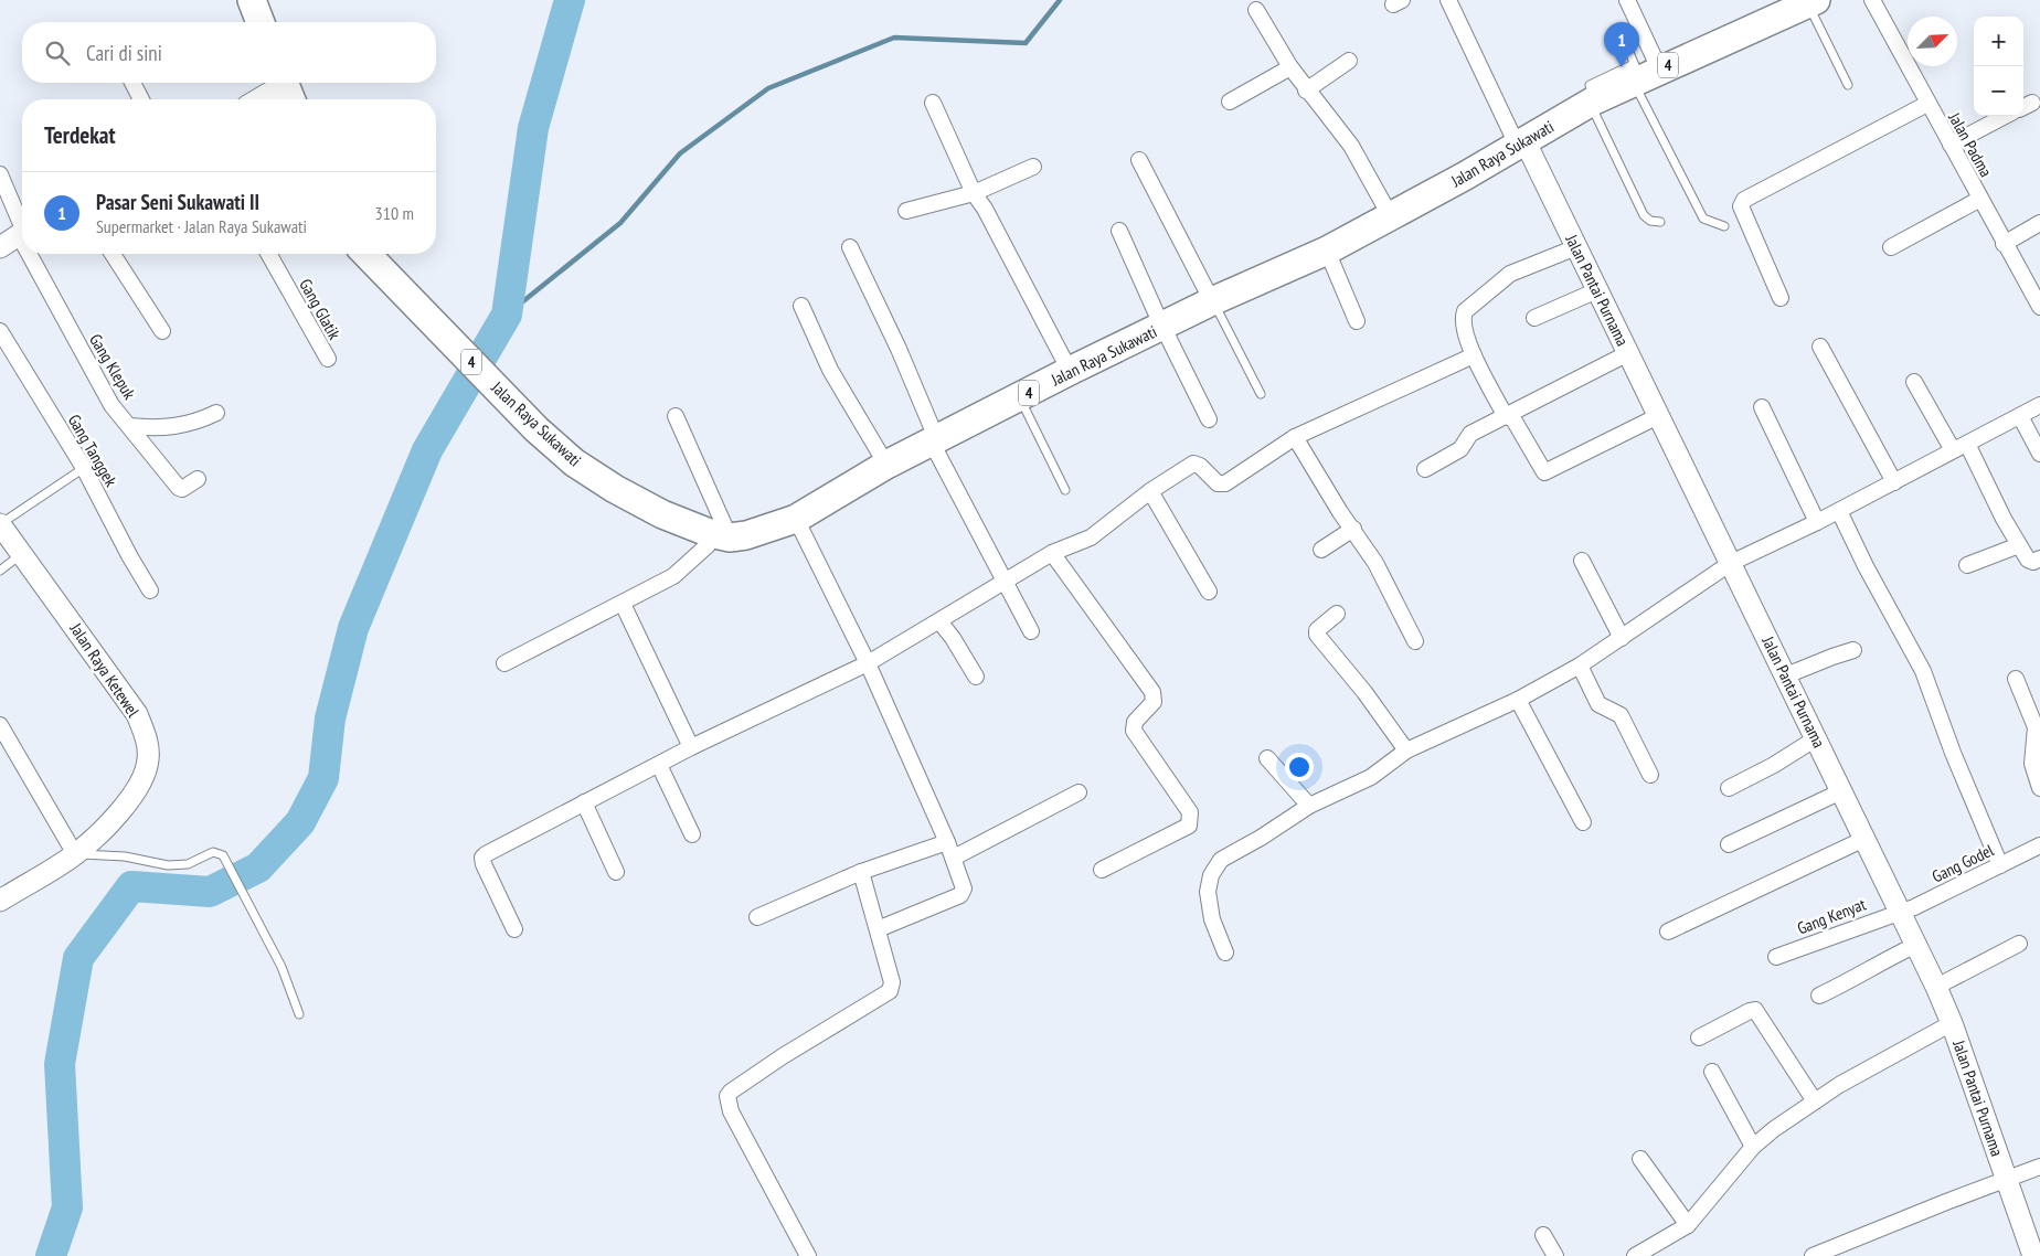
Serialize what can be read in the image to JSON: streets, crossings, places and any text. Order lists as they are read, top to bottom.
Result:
{
  "streets": {
    "highway": ["4", "Jalan Raya Sukawati"],
    "street": [
      "Jalan Padma",
      "Jalan Pantai Purnama",
      "Gang Glatik",
      "Gang Klepuk",
      "Gang Tanggek",
      "Jalan Raya Ketewel",
      "Gang Godel",
      "Gang Kenyat"
    ]
  },
  "crossings": [
    ["Jalan Raya Sukawati", "Jalan Pantai Purnama"],
    ["Jalan Pantai Purnama", "Gang Godel"],
    ["Jalan Pantai Purnama", "Gang Kenyat"],
    ["Gang Godel", "Gang Kenyat"]
  ],
  "north": "top right",
  "page": {
    "map_buttons": ["+", "−"],
    "pins": "1",
    "search": "Cari di sini",
    "heading": "Terdekat",
    "list": [
      {
        "mark": "1",
        "name": "Pasar Seni Sukawati II",
        "note": "Supermarket · Jalan Raya Sukawati",
        "value": "310 m"
      }
    ]
  }
}
